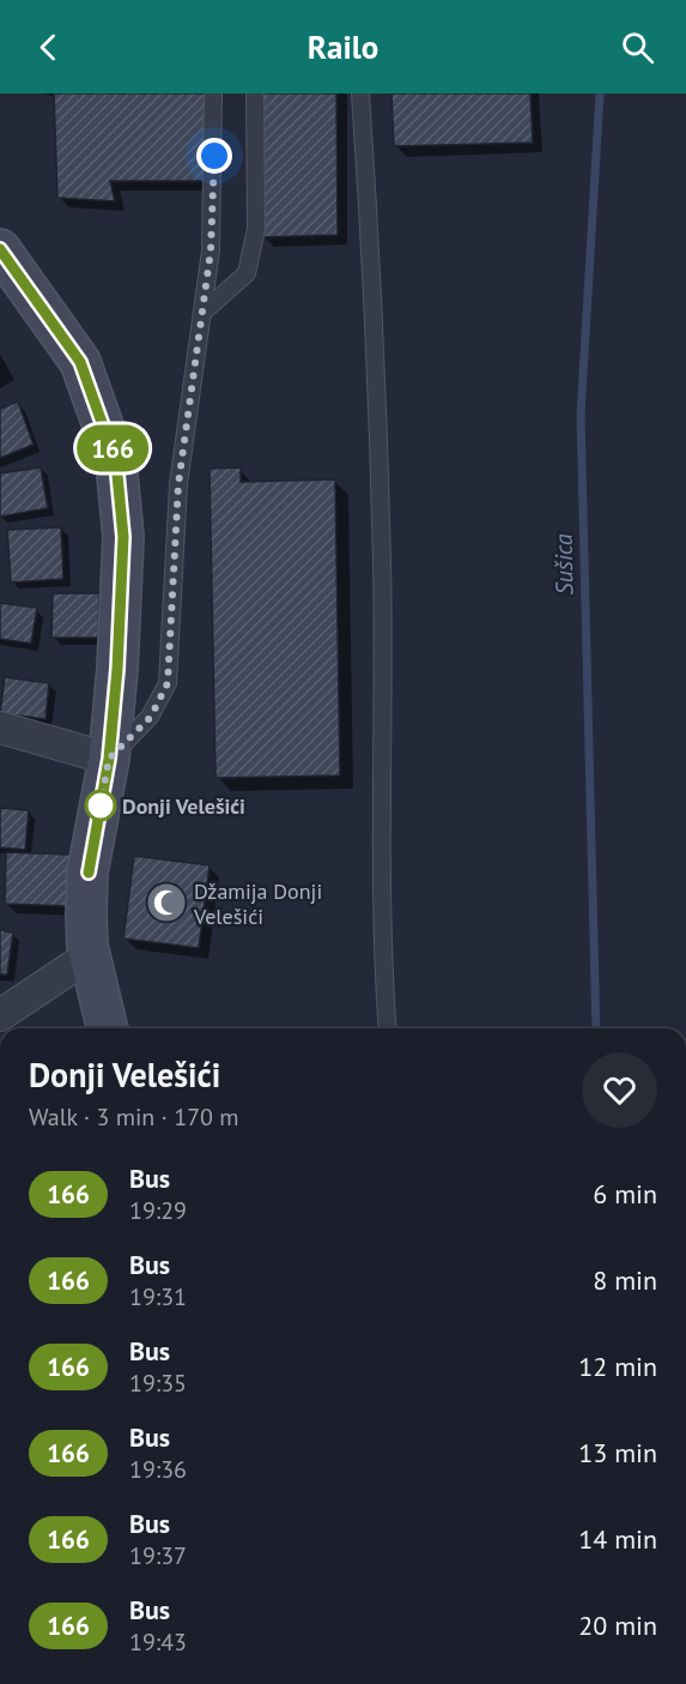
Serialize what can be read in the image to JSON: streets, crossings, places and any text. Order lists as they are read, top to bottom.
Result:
{
  "water": ["Sušica"],
  "places": {
    "other": ["Donji Velešići"],
    "mosque": ["Džamija Donji Velešići"]
  },
  "lines": ["bus line 166"],
  "page": {
    "header": "Railo",
    "on_map": "166",
    "heading": ["Donji Velešići", "Walk · 3 min · 170 m"],
    "list": [
      {
        "mark": "166",
        "name": "Bus",
        "note": "19:29",
        "value": "6 min"
      },
      {
        "mark": "166",
        "name": "Bus",
        "note": "19:31",
        "value": "8 min"
      },
      {
        "mark": "166",
        "name": "Bus",
        "note": "19:35",
        "value": "12 min"
      },
      {
        "mark": "166",
        "name": "Bus",
        "note": "19:36",
        "value": "13 min"
      },
      {
        "mark": "166",
        "name": "Bus",
        "note": "19:37",
        "value": "14 min"
      },
      {
        "mark": "166",
        "name": "Bus",
        "note": "19:43",
        "value": "20 min"
      }
    ]
  }
}
